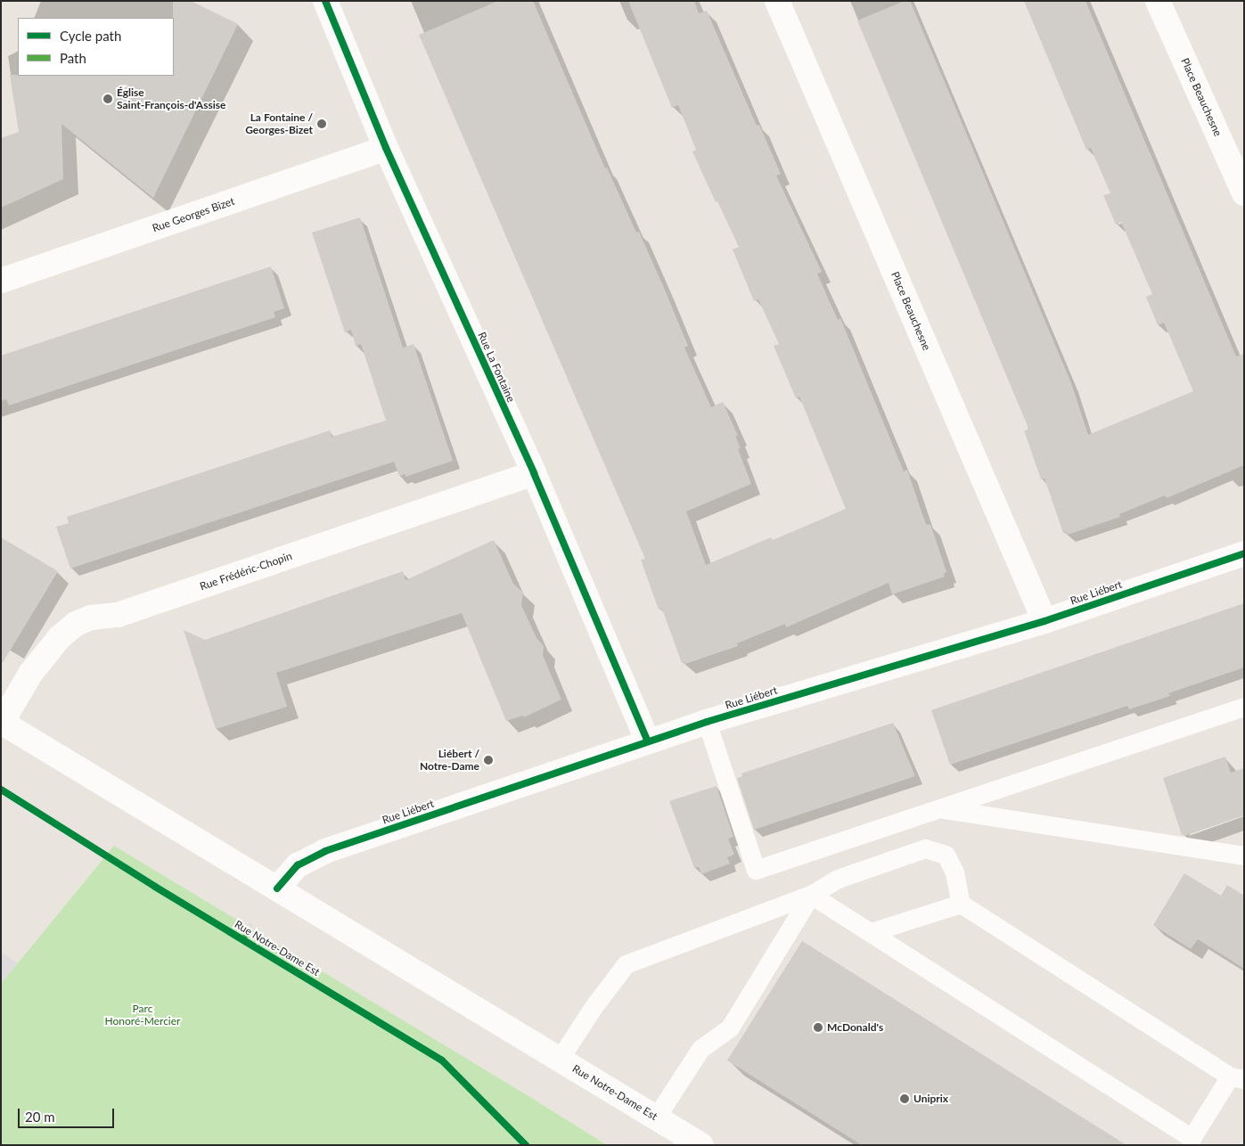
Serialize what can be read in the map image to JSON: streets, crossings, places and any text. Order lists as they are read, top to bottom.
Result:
{
  "streets": {
    "street": [
      "Place Beauchesne",
      "Rue Georges Bizet",
      "Rue La Fontaine",
      "Rue Frédéric-Chopin",
      "Rue Liébert",
      "Rue Notre-Dame Est"
    ]
  },
  "crossings": [
    ["Place Beauchesne", "Rue Liébert"],
    ["Rue Georges Bizet", "Rue La Fontaine"],
    ["Rue La Fontaine", "Rue Frédéric-Chopin"],
    ["Rue La Fontaine", "Rue Liébert"],
    ["Rue Frédéric-Chopin", "Rue Notre-Dame Est"],
    ["Rue Liébert", "Rue Notre-Dame Est"]
  ],
  "parks": ["Parc Honoré-Mercier"],
  "places": [
    "Église Saint-François-d'Assise",
    "La Fontaine / Georges-Bizet",
    "Liébert / Notre-Dame",
    "McDonald's",
    "Uniprix"
  ],
  "legend": ["Cycle path", "Path"],
  "scale_bar": "20 m"
}
